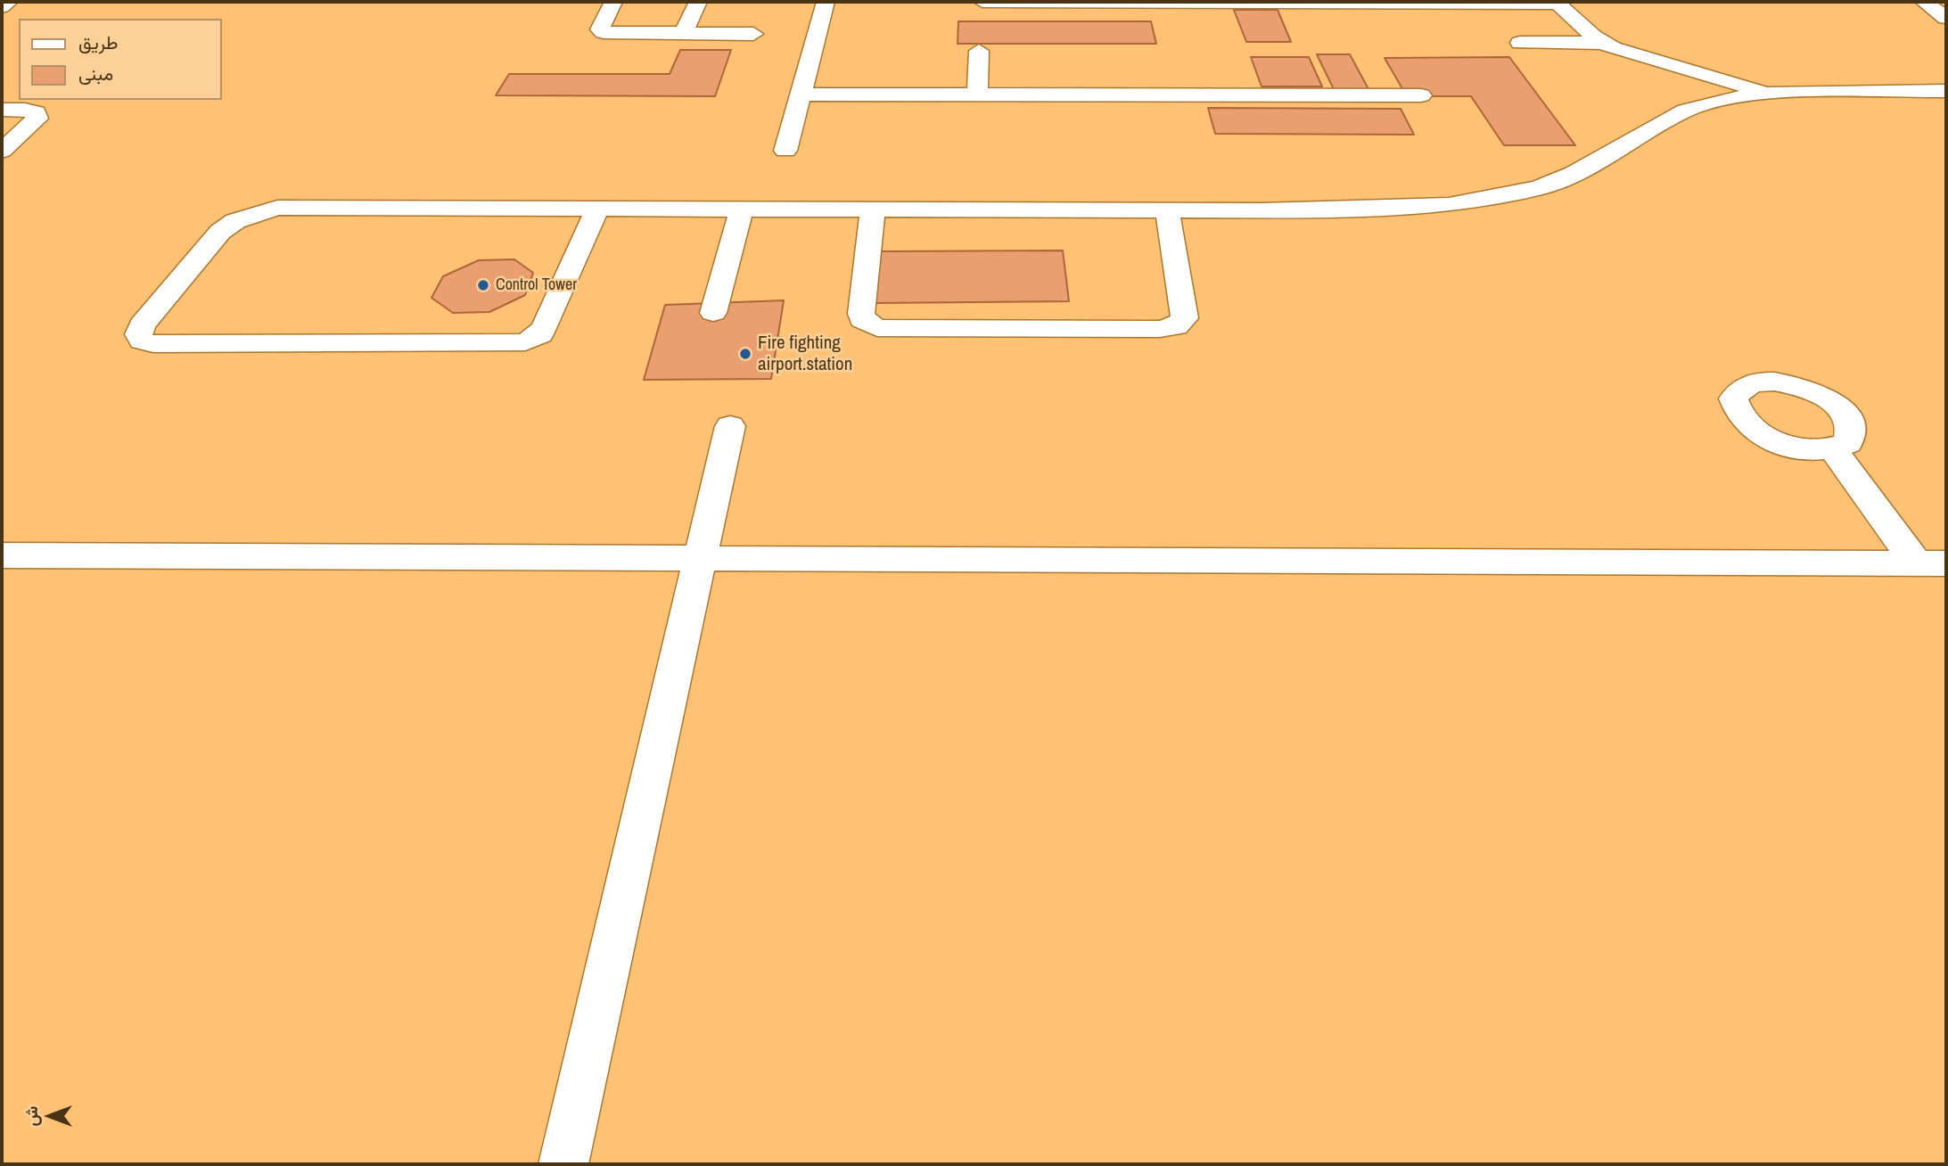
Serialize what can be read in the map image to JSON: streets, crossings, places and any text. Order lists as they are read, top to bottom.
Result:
{
  "places": ["Control Tower", "Fire fighting airport.station"],
  "legend": ["طريق", "مبنى"],
  "north": "left"
}
